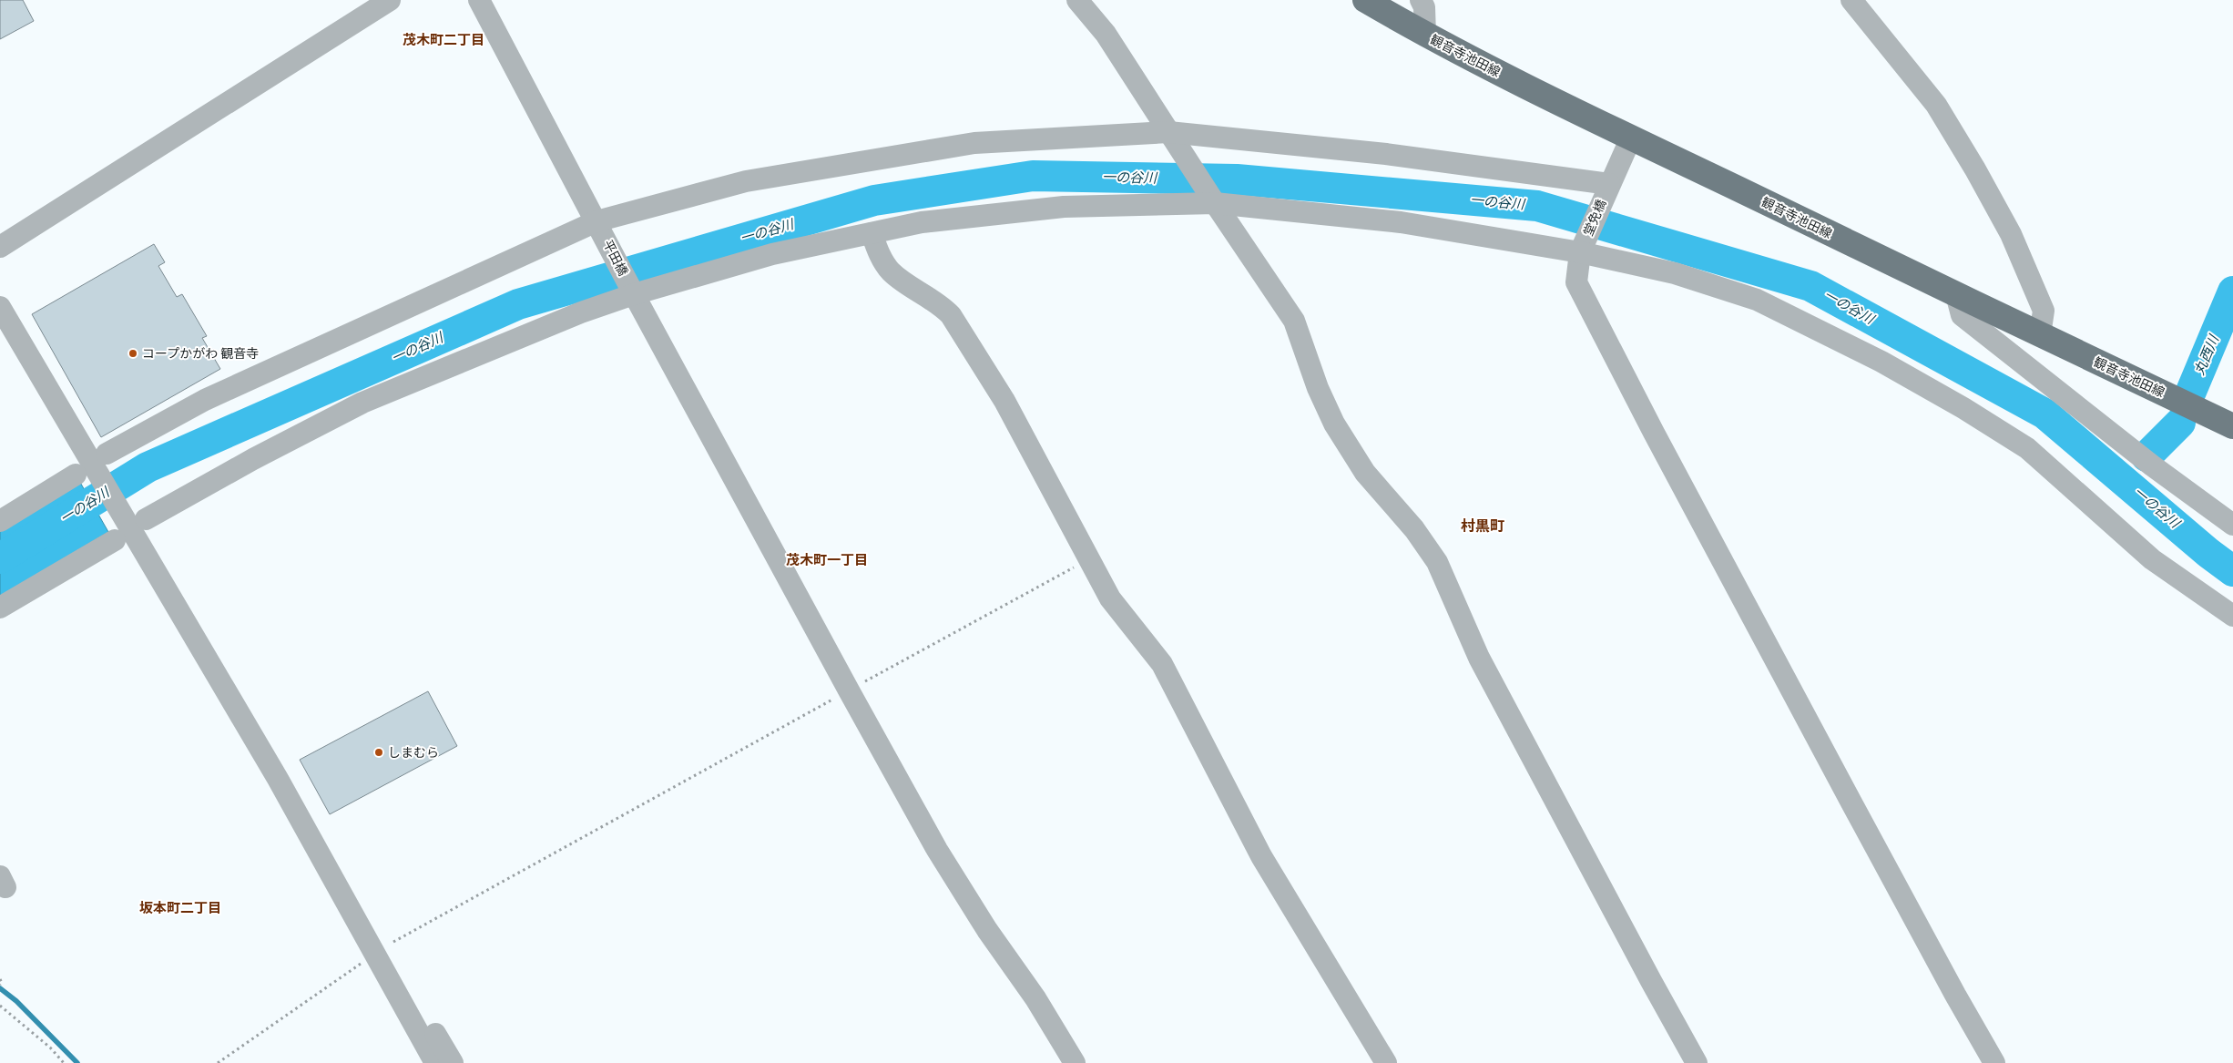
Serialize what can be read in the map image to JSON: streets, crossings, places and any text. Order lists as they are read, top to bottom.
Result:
{
  "streets": {
    "main road": ["観音寺池田線"],
    "street": ["堂免橋", "平田橋"]
  },
  "crossings": [
    ["観音寺池田線", "堂免橋"]
  ],
  "districts": [
    "茂木町二丁目",
    "村黒町",
    "茂木町一丁目",
    "坂本町二丁目"
  ],
  "water": ["一の谷川", "丸西川"],
  "places": ["コープかがわ 観音寺", "しまむら"]
}
